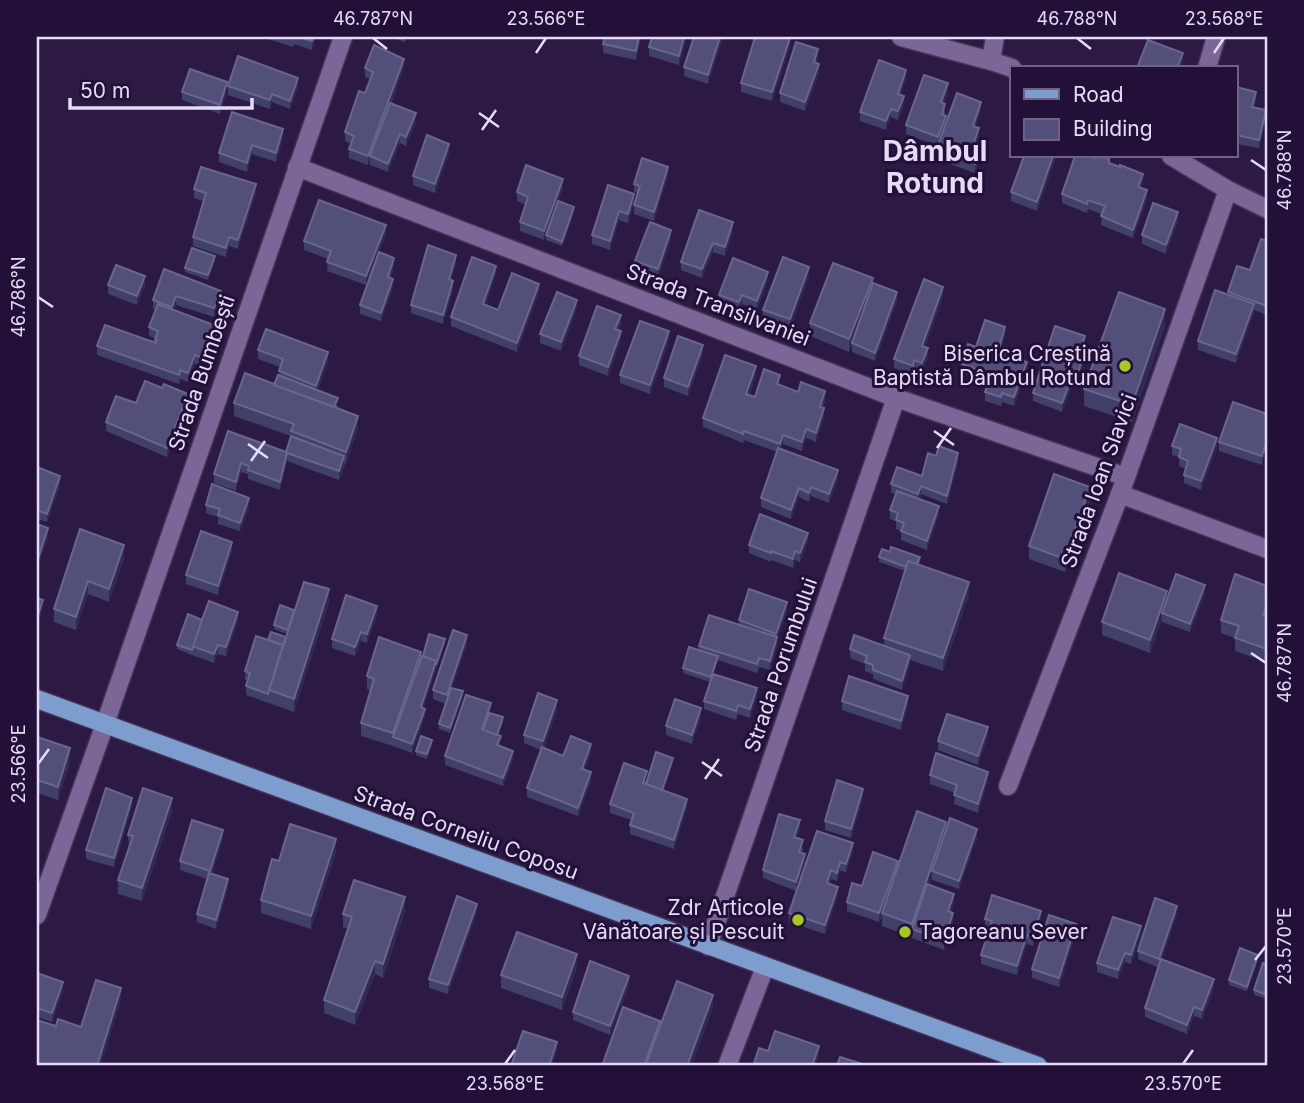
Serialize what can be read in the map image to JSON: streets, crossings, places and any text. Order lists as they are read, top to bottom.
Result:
{
  "streets": {
    "main road": ["Strada Corneliu Coposu"],
    "street": [
      "Strada Transilvaniei",
      "Strada Bumbești",
      "Strada Ioan Slavici",
      "Strada Porumbului"
    ]
  },
  "crossings": [
    ["Strada Transilvaniei", "Strada Bumbești"],
    ["Strada Transilvaniei", "Strada Ioan Slavici"],
    ["Strada Transilvaniei", "Strada Porumbului"],
    ["Strada Bumbești", "Strada Corneliu Coposu"],
    ["Strada Porumbului", "Strada Corneliu Coposu"]
  ],
  "districts": ["Dâmbul Rotund"],
  "places": ["Biserica Creștină Baptistă Dâmbul Rotund", "Zdr Articole Vânătoare și Pescuit", "Tagoreanu Sever"],
  "legend": ["Road", "Building"],
  "scale_bar": "50 m",
  "coordinates": [
    "46.787°N",
    "23.566°E",
    "46.788°N",
    "23.568°E",
    "46.786°N",
    "23.570°E"
  ]
}
